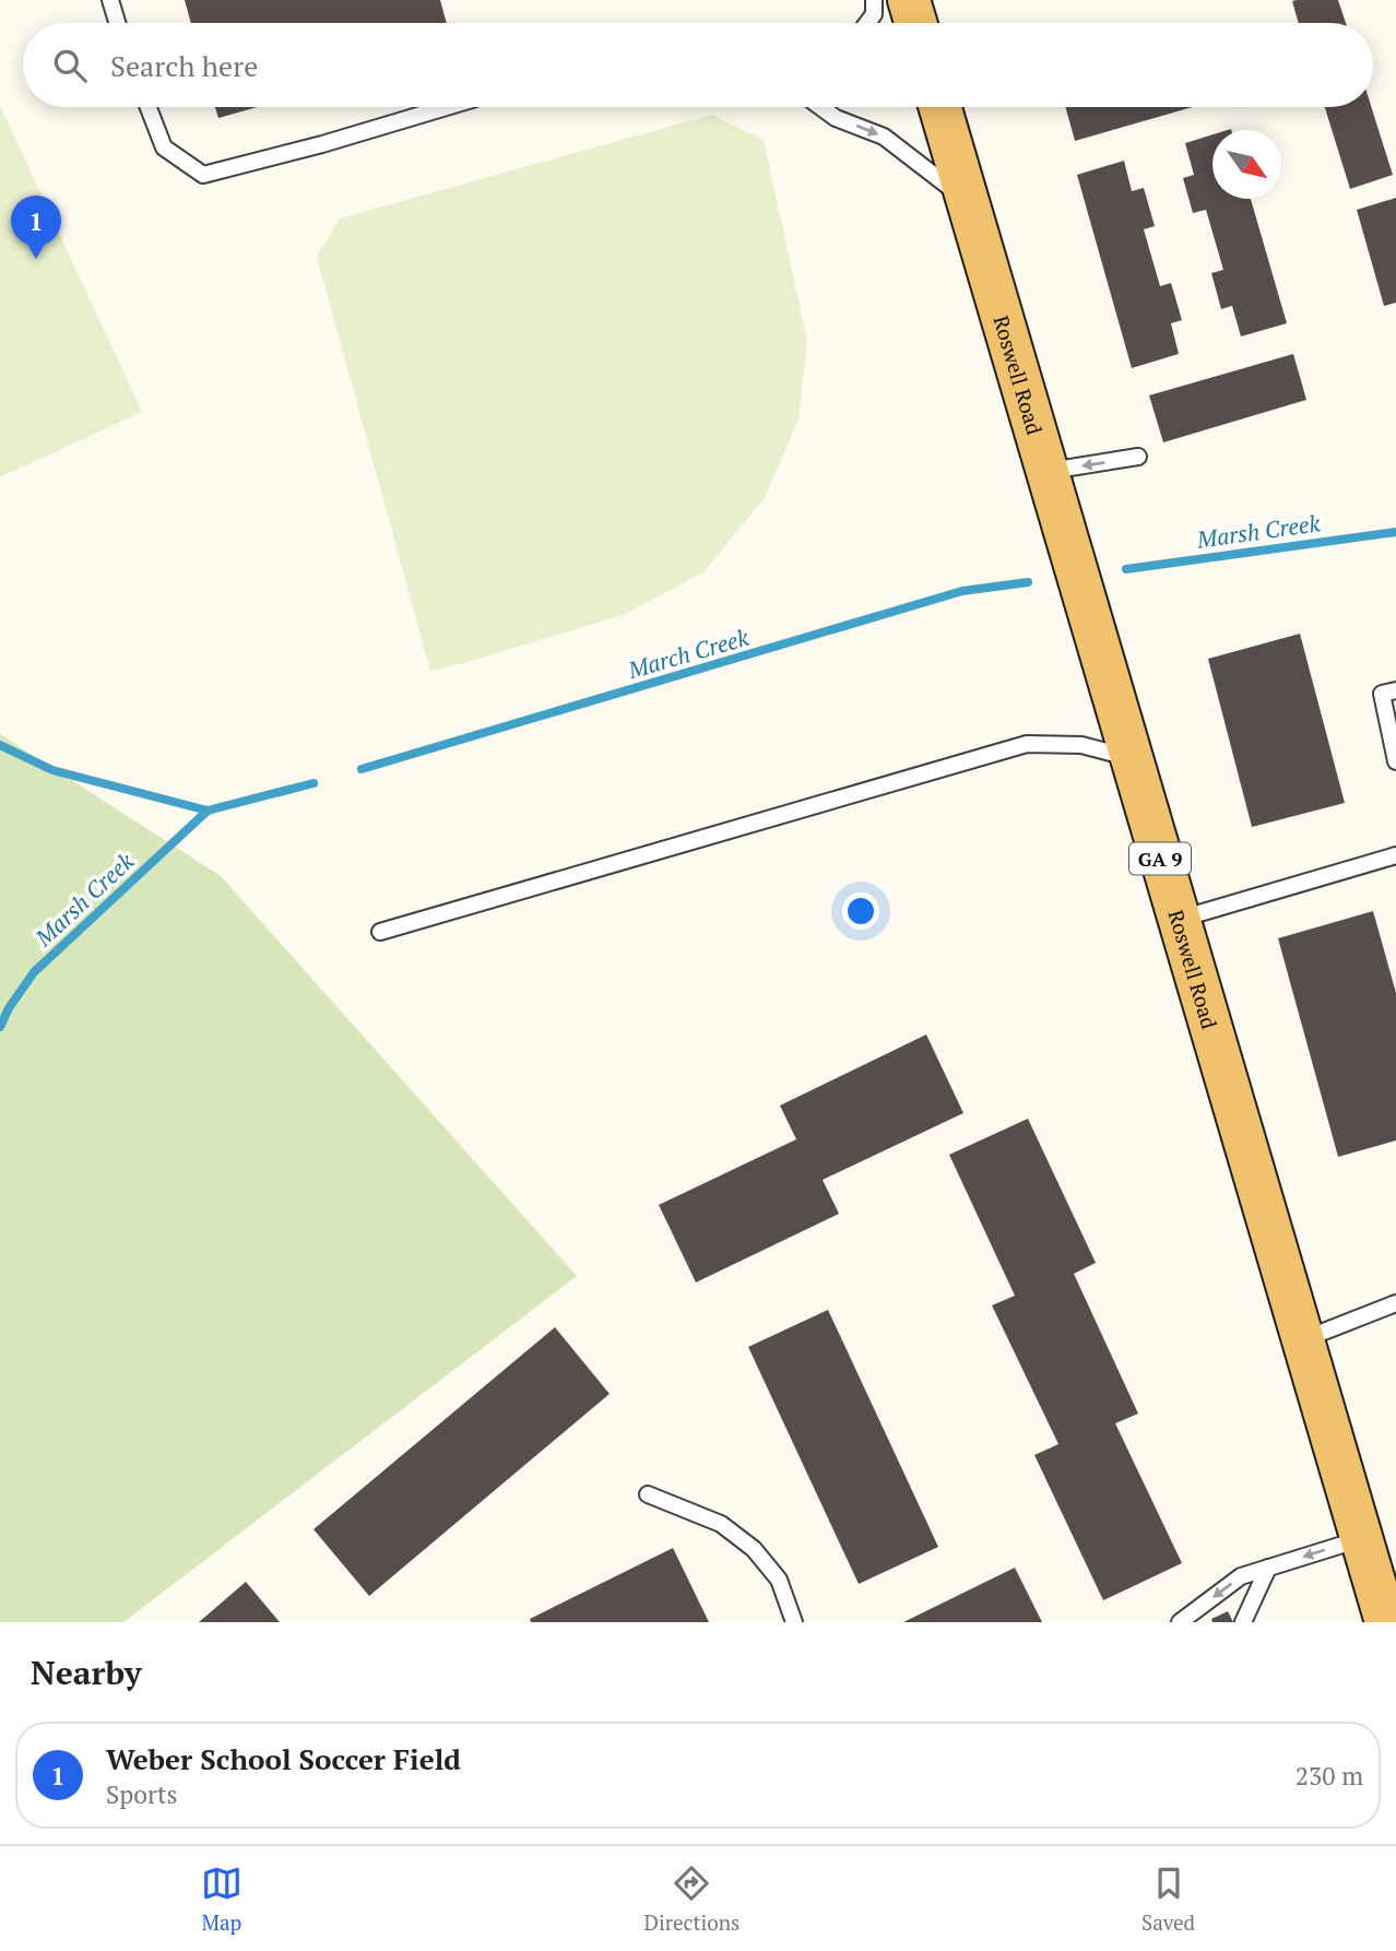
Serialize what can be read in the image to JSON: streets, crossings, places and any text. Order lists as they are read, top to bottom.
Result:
{
  "streets": {
    "main road": ["Roswell Road", "GA 9"]
  },
  "water": ["Marsh Creek", "March Creek"],
  "north": "bottom right",
  "page": {
    "search": "Search here",
    "pins": "1",
    "heading": "Nearby",
    "list": [
      {
        "mark": "1",
        "name": "Weber School Soccer Field",
        "note": "Sports",
        "value": "230 m"
      }
    ],
    "nav": ["Map", "Directions", "Saved"]
  }
}
